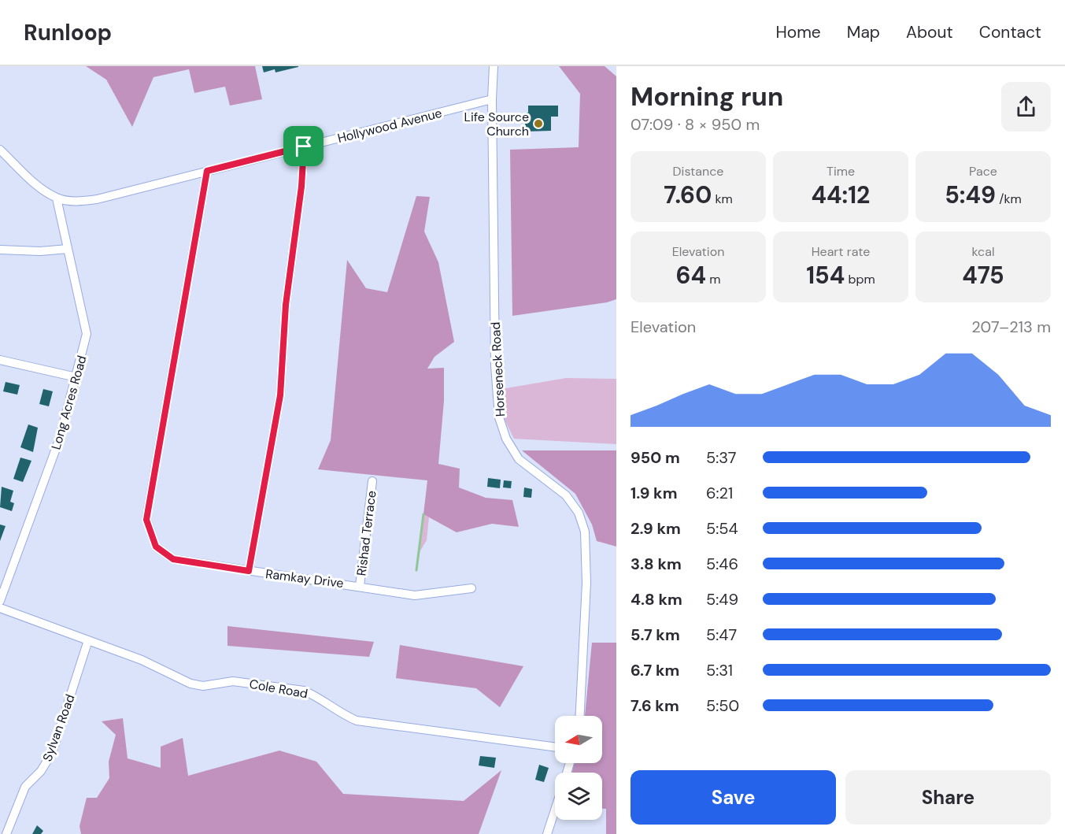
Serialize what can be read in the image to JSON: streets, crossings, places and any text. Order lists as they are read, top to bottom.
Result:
{
  "streets": {
    "street": [
      "Hollywood Avenue",
      "Horseneck Road",
      "Long Acres Road",
      "Rishad Terrace",
      "Ramkay Drive",
      "Cole Road",
      "Sylvan Road"
    ]
  },
  "crossings": [
    ["Hollywood Avenue", "Horseneck Road"],
    ["Hollywood Avenue", "Long Acres Road"],
    ["Hollywood Avenue", "Ramkay Drive"],
    ["Rishad Terrace", "Ramkay Drive"],
    ["Cole Road", "Sylvan Road"]
  ],
  "places": ["Life Source Church"],
  "north": "left",
  "page": {
    "header": "Runloop",
    "nav": [
      "Home",
      "Map",
      "About",
      "Contact"
    ],
    "heading": ["Morning run", "07:09 · 8 × 950 m"],
    "stats": [
      ["Distance", "7.60 km"],
      ["Time", "44:12"],
      ["Pace", "5:49 /km"],
      ["Elevation", "64 m"],
      ["Heart rate", "154 bpm"],
      ["kcal", "475"]
    ],
    "chart": ["Elevation", "207–213 m"],
    "list": [
      {
        "name": "950 m",
        "note": "5:37"
      },
      {
        "name": "1.9 km",
        "note": "6:21"
      },
      {
        "name": "2.9 km",
        "note": "5:54"
      },
      {
        "name": "3.8 km",
        "note": "5:46"
      },
      {
        "name": "4.8 km",
        "note": "5:49"
      },
      {
        "name": "5.7 km",
        "note": "5:47"
      },
      {
        "name": "6.7 km",
        "note": "5:31"
      },
      {
        "name": "7.6 km",
        "note": "5:50"
      }
    ],
    "buttons": ["Save", "Share"]
  }
}
